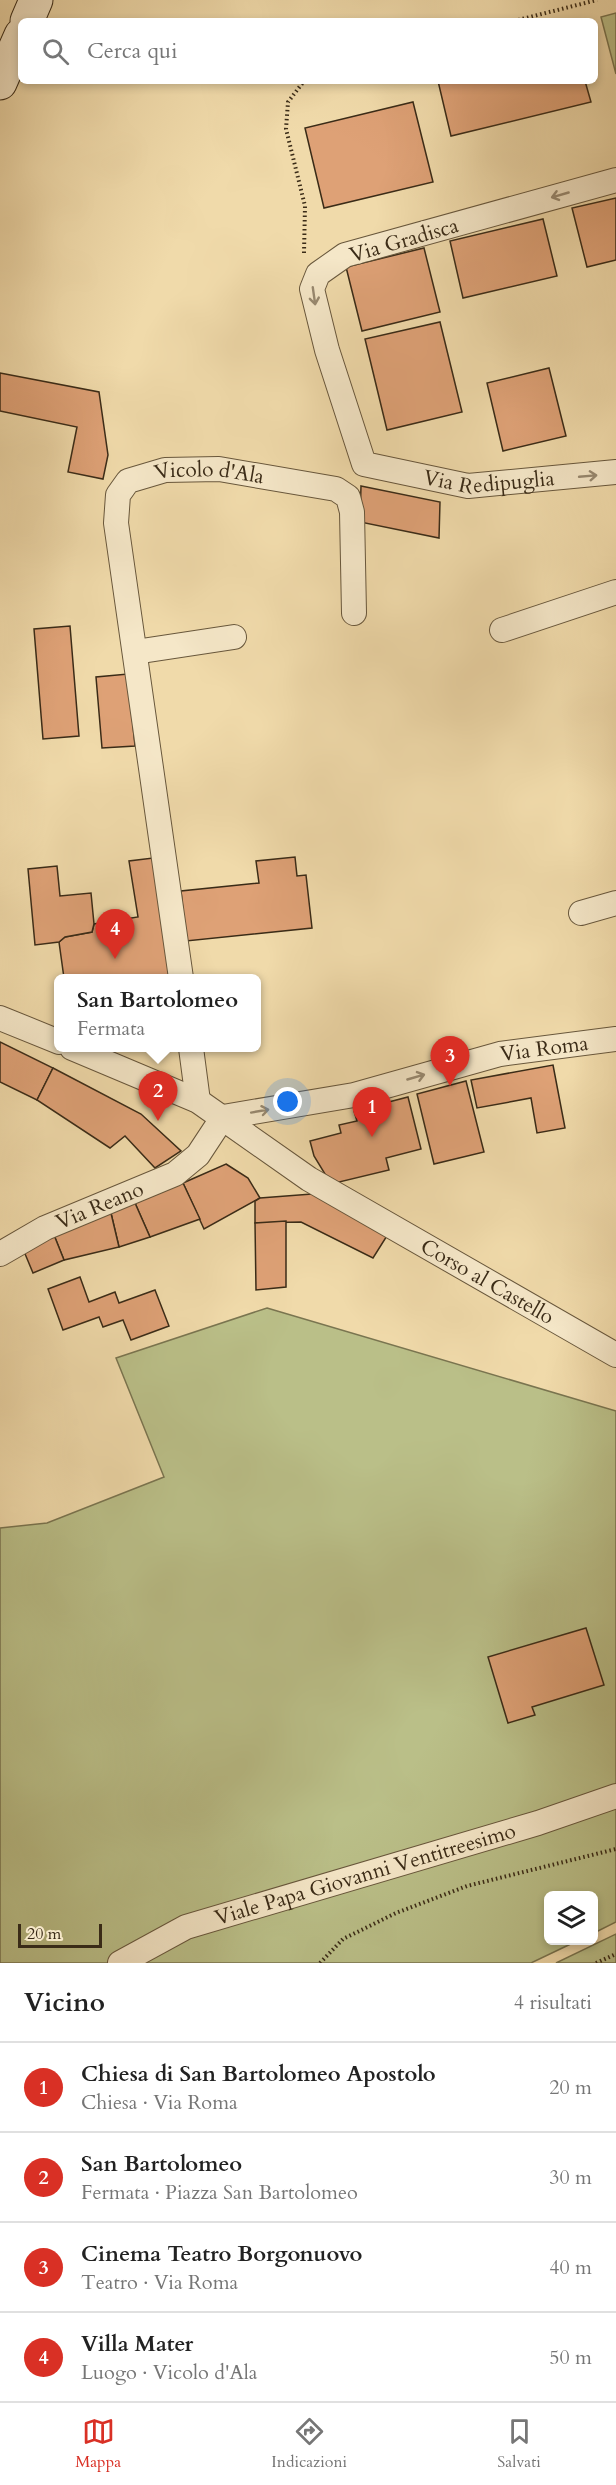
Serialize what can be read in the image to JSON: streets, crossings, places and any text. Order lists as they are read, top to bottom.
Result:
{
  "streets": {
    "street": [
      "Via Gradisca",
      "Via Redipuglia",
      "Vicolo d'Ala",
      "Via Roma",
      "Via Reano",
      "Corso al Castello",
      "Viale Papa Giovanni Ventitreesimo"
    ]
  },
  "crossings": [
    ["Via Gradisca", "Via Redipuglia"],
    ["Via Roma", "Via Reano"],
    ["Via Roma", "Corso al Castello"],
    ["Via Reano", "Corso al Castello"]
  ],
  "one_way": ["Via Gradisca", "Via Redipuglia", "Via Roma"],
  "scale_bar": "20 m",
  "page": {
    "search": "Cerca qui",
    "pins": [
      "4",
      "3",
      "2",
      "1"
    ],
    "popup": ["San Bartolomeo", "Fermata"],
    "scale": "20 m",
    "heading": ["Vicino", "4 risultati"],
    "list": [
      {
        "mark": "1",
        "name": "Chiesa di San Bartolomeo Apostolo",
        "note": "Chiesa · Via Roma",
        "value": "20 m"
      },
      {
        "mark": "2",
        "name": "San Bartolomeo",
        "note": "Fermata · Piazza San Bartolomeo",
        "value": "30 m"
      },
      {
        "mark": "3",
        "name": "Cinema Teatro Borgonuovo",
        "note": "Teatro · Via Roma",
        "value": "40 m"
      },
      {
        "mark": "4",
        "name": "Villa Mater",
        "note": "Luogo · Vicolo d'Ala",
        "value": "50 m"
      }
    ],
    "nav": ["Mappa", "Indicazioni", "Salvati"]
  }
}
